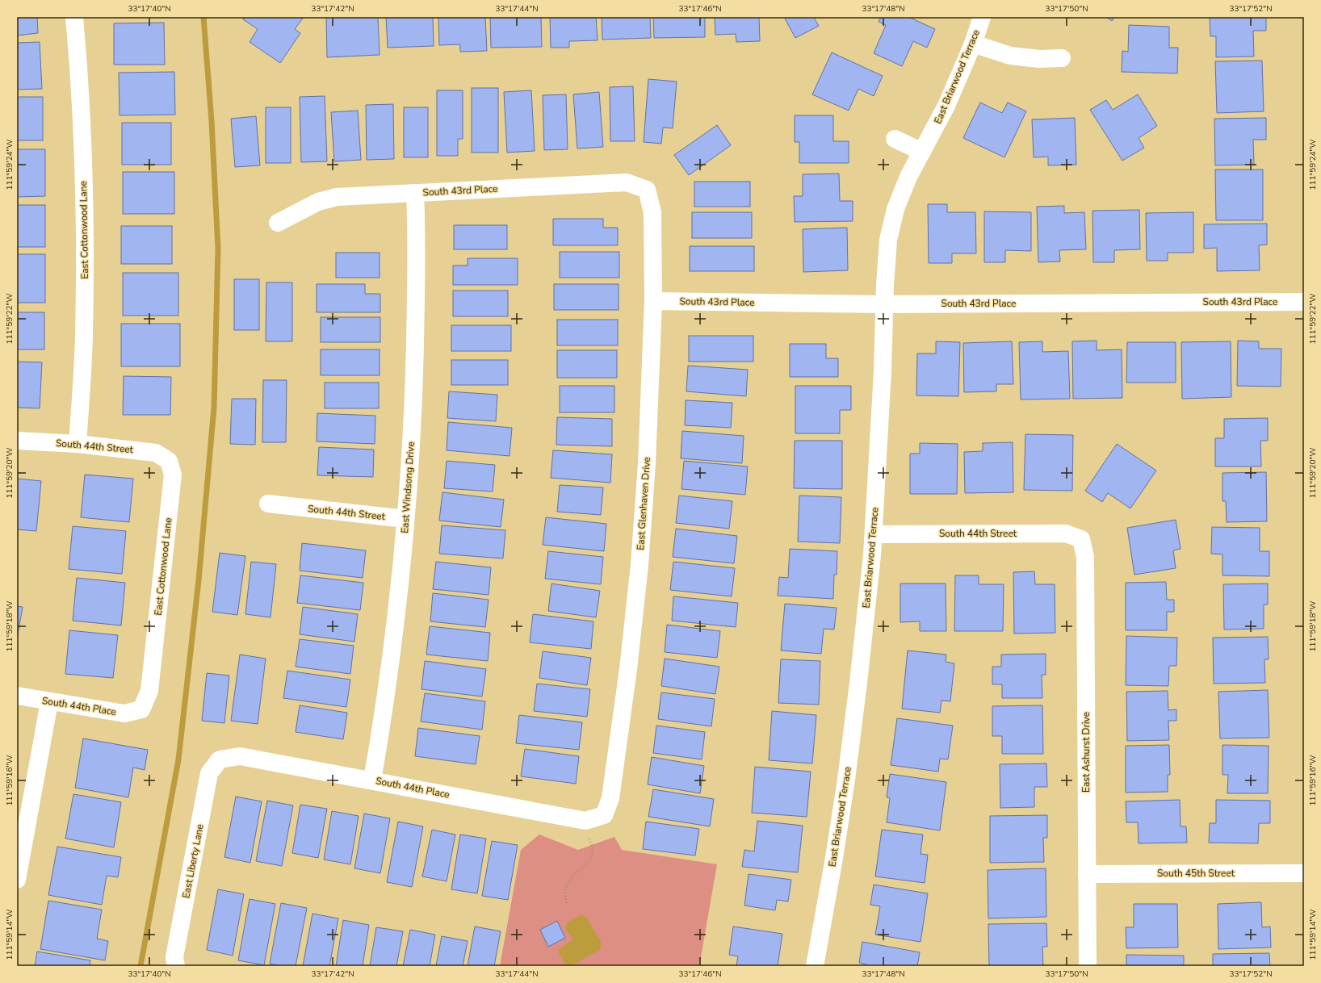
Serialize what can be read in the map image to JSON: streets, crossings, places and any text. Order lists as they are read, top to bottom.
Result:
{
  "streets": {
    "street": [
      "East Briarwood Terrace",
      "South 43rd Place",
      "East Cottonwood Lane",
      "South 44th Street",
      "East Windsong Drive",
      "East Glenhaven Drive",
      "South 44th Place",
      "East Ashurst Drive",
      "East Liberty Lane",
      "South 45th Street"
    ]
  },
  "crossings": [
    ["East Briarwood Terrace", "South 43rd Place"],
    ["East Briarwood Terrace", "South 44th Street"],
    ["South 43rd Place", "East Windsong Drive"],
    ["South 43rd Place", "East Glenhaven Drive"],
    ["East Cottonwood Lane", "South 44th Street"],
    ["East Cottonwood Lane", "South 44th Place"],
    ["South 44th Street", "East Windsong Drive"],
    ["South 44th Street", "East Ashurst Drive"],
    ["East Windsong Drive", "South 44th Place"],
    ["East Glenhaven Drive", "South 44th Place"],
    ["South 44th Place", "East Liberty Lane"],
    ["East Ashurst Drive", "South 45th Street"]
  ],
  "coordinates": [
    "33°17'40\"N",
    "33°17'42\"N",
    "33°17'44\"N",
    "33°17'46\"N",
    "33°17'48\"N",
    "33°17'50\"N",
    "33°17'52\"N",
    "111°59'24\"W",
    "111°59'22\"W",
    "111°59'20\"W",
    "111°59'18\"W",
    "111°59'16\"W",
    "111°59'14\"W"
  ]
}
